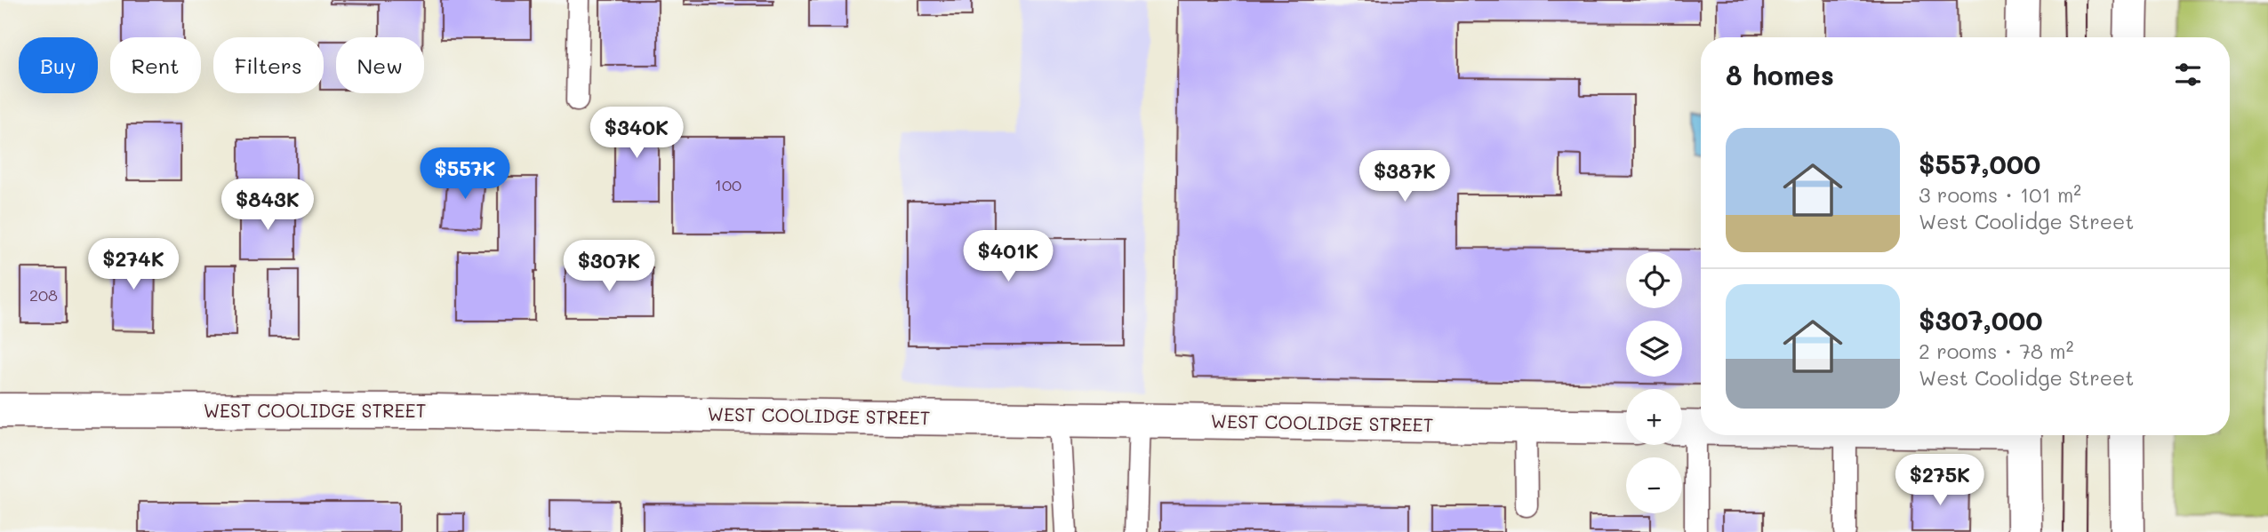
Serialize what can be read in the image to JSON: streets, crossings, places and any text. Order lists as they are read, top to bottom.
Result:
{
  "streets": {
    "street": ["WEST COOLIDGE STREET"]
  },
  "house_numbers": ["100", "208"],
  "page": {
    "chip": [
      "Buy",
      "Rent",
      "Filters",
      "New"
    ],
    "heading": "8 homes",
    "price": [
      "$340K",
      "$557K",
      "$387K",
      "$843K",
      "$401K",
      "$274K",
      "$307K",
      "$275K"
    ],
    "list": [
      {
        "name": "$557,000",
        "note": "3 rooms · 101 m² · West Coolidge Street"
      },
      {
        "name": "$307,000",
        "note": "2 rooms · 78 m² · West Coolidge Street"
      }
    ],
    "map_buttons": ["+", "−"]
  }
}
